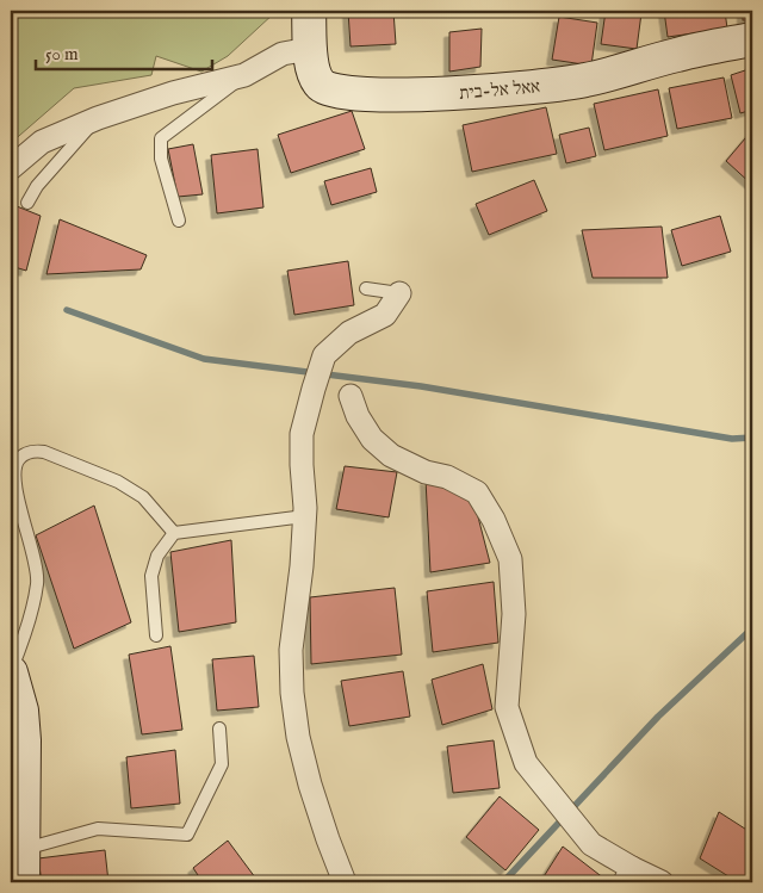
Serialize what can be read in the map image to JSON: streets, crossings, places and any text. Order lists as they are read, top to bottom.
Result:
{
  "streets": {
    "street": ["אאל אל-בית"]
  },
  "scale_bar": "50 m"
}
